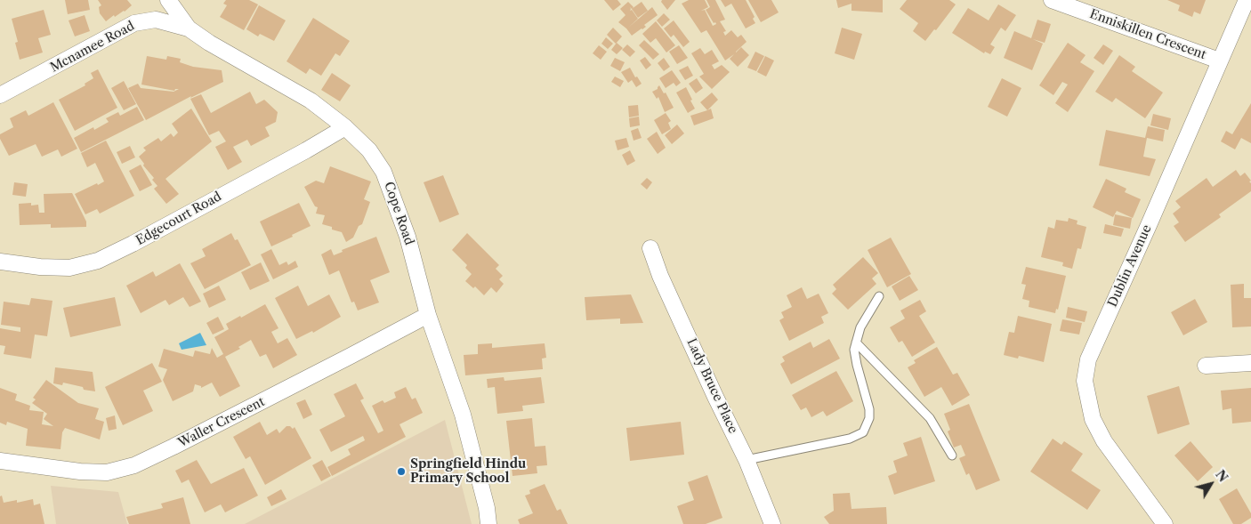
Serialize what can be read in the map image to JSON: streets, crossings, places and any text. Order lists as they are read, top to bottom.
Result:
{
  "streets": {
    "street": [
      "Enniskillen Crescent",
      "Mcnamee Road",
      "Cope Road",
      "Edgecourt Road",
      "Dublin Avenue",
      "Lady Bruce Place",
      "Waller Crescent"
    ]
  },
  "crossings": [
    ["Enniskillen Crescent", "Dublin Avenue"],
    ["Mcnamee Road", "Cope Road"],
    ["Cope Road", "Edgecourt Road"],
    ["Cope Road", "Waller Crescent"]
  ],
  "places": ["Springfield Hindu Primary School"],
  "north": "top right"
}
